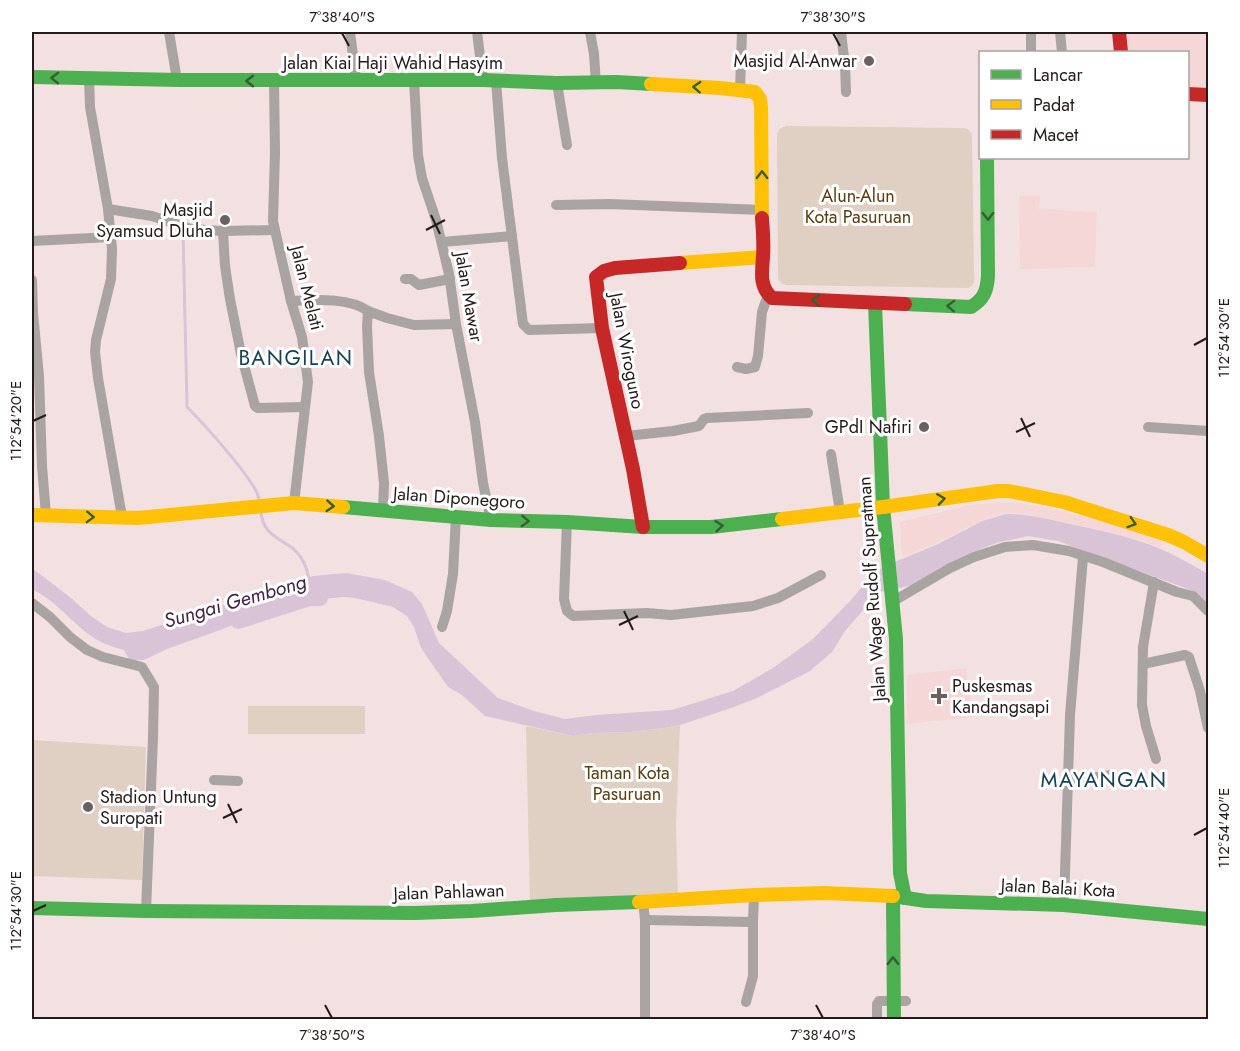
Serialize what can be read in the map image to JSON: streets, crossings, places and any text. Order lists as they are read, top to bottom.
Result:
{
  "streets": {
    "main road": [
      "Jalan Kiai Haji Wahid Hasyim",
      "Jalan Wiroguno",
      "Jalan Diponegoro",
      "Jalan Wage Rudolf Supratman",
      "Jalan Balai Kota",
      "Jalan Pahlawan"
    ],
    "street": ["Jalan Melati", "Jalan Mawar"]
  },
  "crossings": [
    ["Jalan Kiai Haji Wahid Hasyim", "Jalan Melati"],
    ["Jalan Kiai Haji Wahid Hasyim", "Jalan Mawar"],
    ["Jalan Melati", "Jalan Diponegoro"],
    ["Jalan Mawar", "Jalan Diponegoro"],
    ["Jalan Wiroguno", "Jalan Diponegoro"],
    ["Jalan Diponegoro", "Jalan Wage Rudolf Supratman"],
    ["Jalan Wage Rudolf Supratman", "Jalan Balai Kota"],
    ["Jalan Balai Kota", "Jalan Pahlawan"]
  ],
  "one_way": ["Jalan Diponegoro"],
  "districts": ["BANGILAN", "MAYANGAN"],
  "water": ["Sungai Gembong"],
  "parks": ["Alun-Alun Kota Pasuruan", "Taman Kota Pasuruan"],
  "places": {
    "other": [
      "Masjid Al-Anwar",
      "Masjid Syamsud Dluha",
      "GPdI Nafiri",
      "Stadion Untung Suropati"
    ],
    "health": ["Puskesmas Kandangsapi"]
  },
  "legend": ["Lancar", "Padat", "Macet"],
  "coordinates": [
    "7°38'40\"S",
    "7°38'30\"S",
    "112°54'30\"E",
    "112°54'20\"E",
    "112°54'40\"E",
    "7°38'50\"S"
  ]
}
